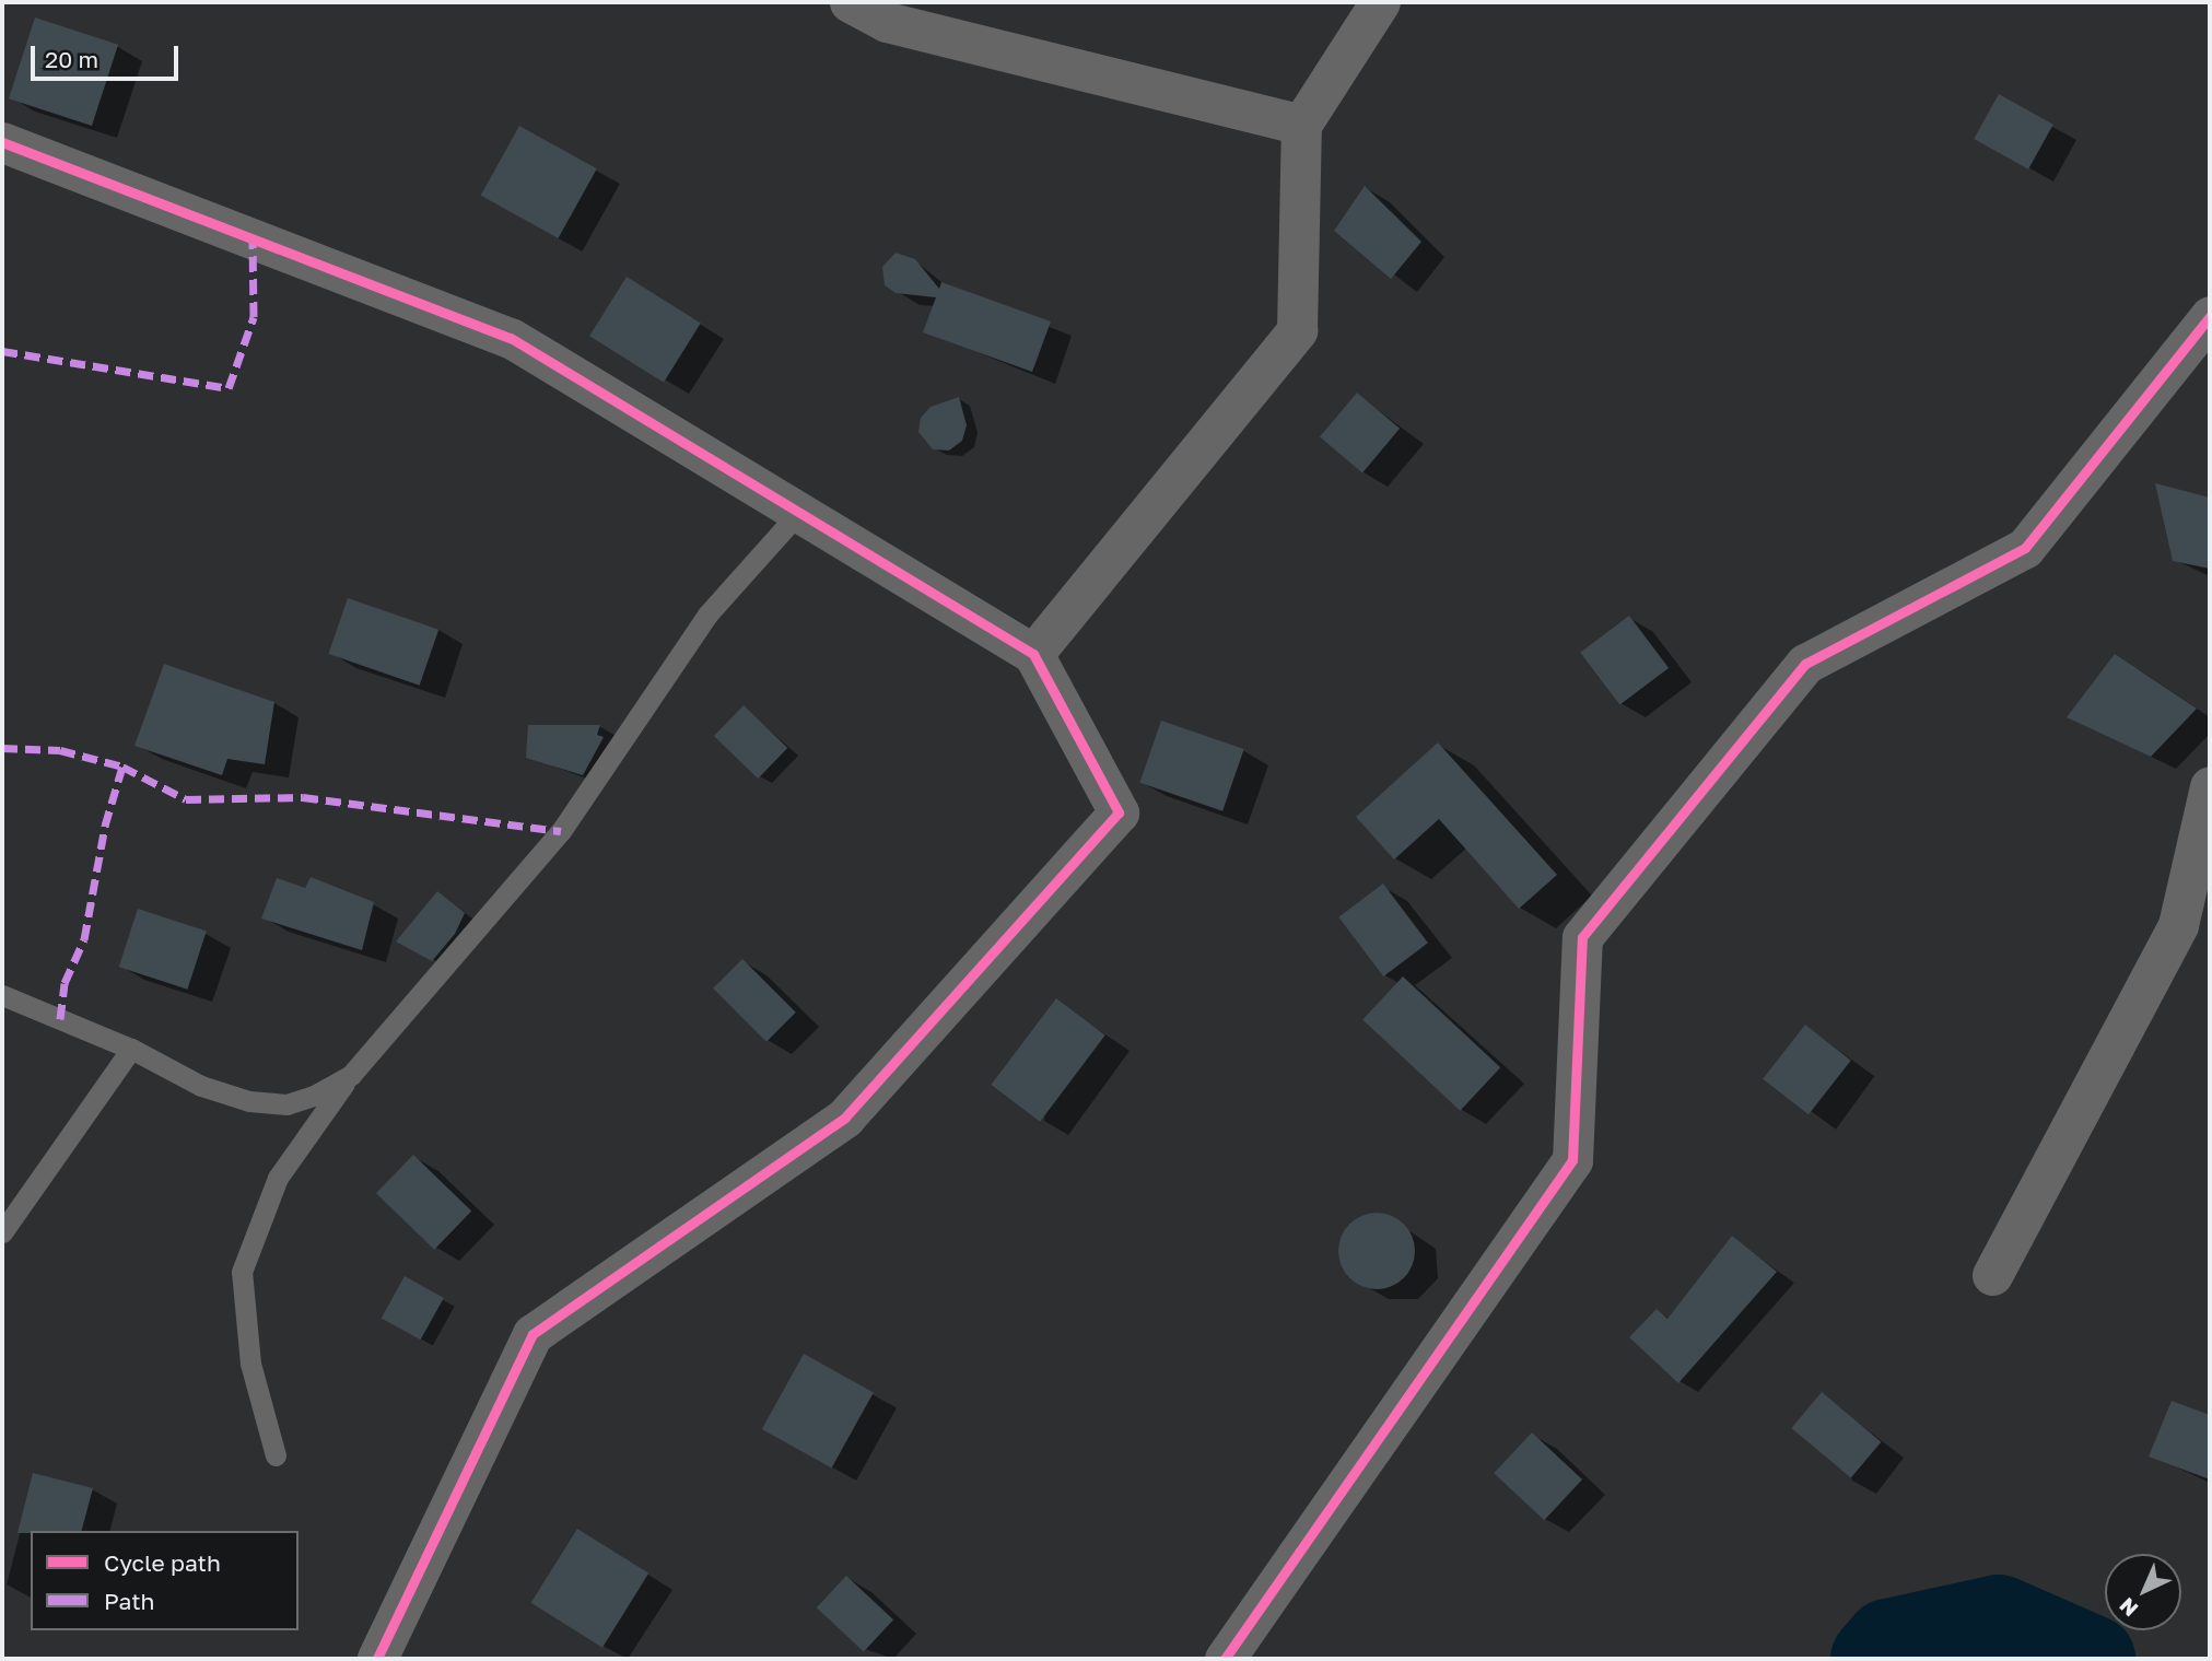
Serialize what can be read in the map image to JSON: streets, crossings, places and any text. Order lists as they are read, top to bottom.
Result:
{
  "legend": ["Cycle path", "Path"],
  "scale_bar": "20 m",
  "north": "bottom left"
}
